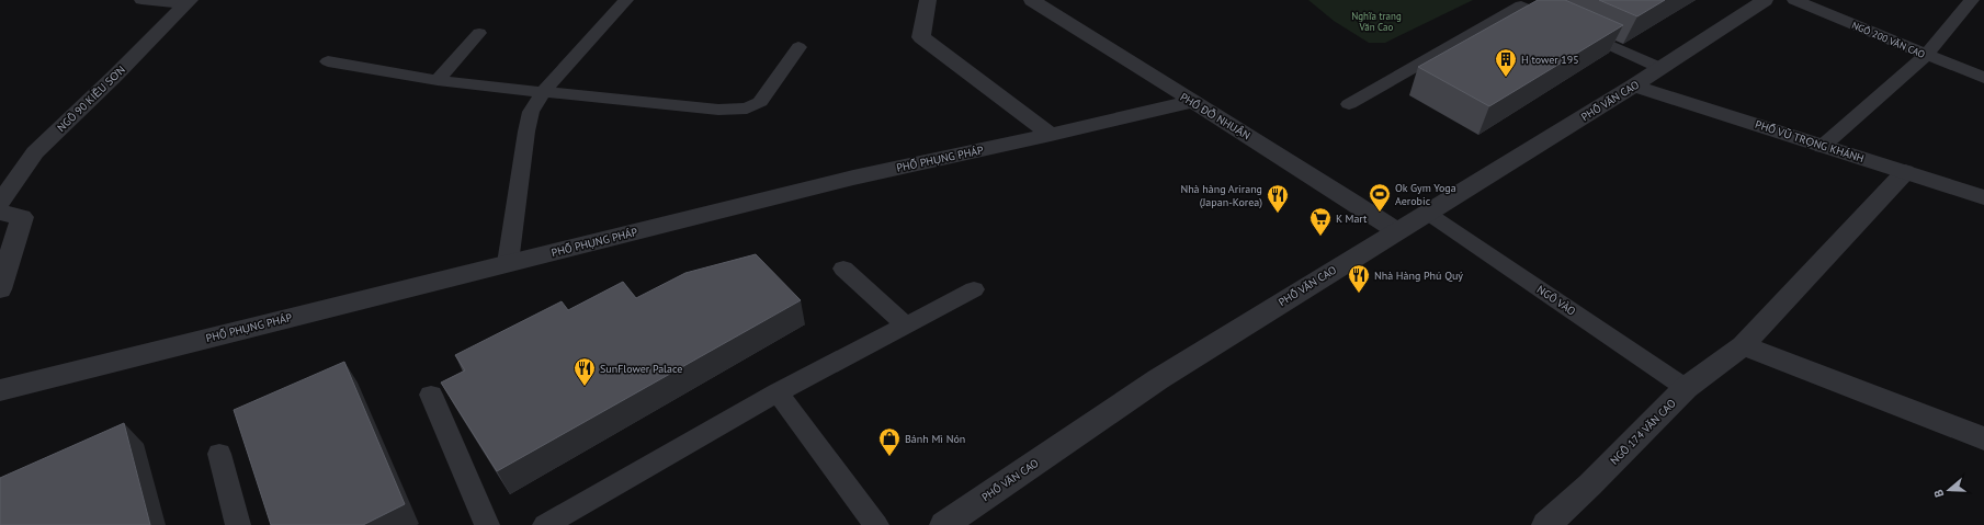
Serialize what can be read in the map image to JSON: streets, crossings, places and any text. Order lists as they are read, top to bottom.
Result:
{
  "streets": {
    "street": [
      "NGÕ 90 KIỀU SƠN",
      "PHỐ VĂN CAO",
      "PHỐ ĐỖ NHUẬN",
      "PHỐ VŨ TRỌNG KHÁNH",
      "PHỐ PHỤNG PHÁP",
      "NGÕ 174 VĂN CAO"
    ],
    "lane": ["NGÕ 200 VĂN CAO", "NGÕ VÀO"]
  },
  "crossings": [
    ["PHỐ VĂN CAO", "PHỐ ĐỖ NHUẬN"],
    ["PHỐ VĂN CAO", "PHỐ VŨ TRỌNG KHÁNH"],
    ["PHỐ VĂN CAO", "NGÕ VÀO"],
    ["PHỐ ĐỖ NHUẬN", "PHỐ PHỤNG PHÁP"],
    ["PHỐ VŨ TRỌNG KHÁNH", "NGÕ 174 VĂN CAO"],
    ["NGÕ VÀO", "NGÕ 174 VĂN CAO"]
  ],
  "parks": ["Nghĩa trang Văn Cao"],
  "places": {
    "building": ["H tower 195"],
    "sports": ["Ok Gym Yoga Aerobic"],
    "restaurant": ["Nhà hàng Arirang (Japan-Korea)", "Nhà Hàng Phú Quý", "SunFlower Palace"],
    "supermarket": ["K Mart"],
    "shop": ["Bánh Mì Nón"]
  },
  "north": "left"
}
